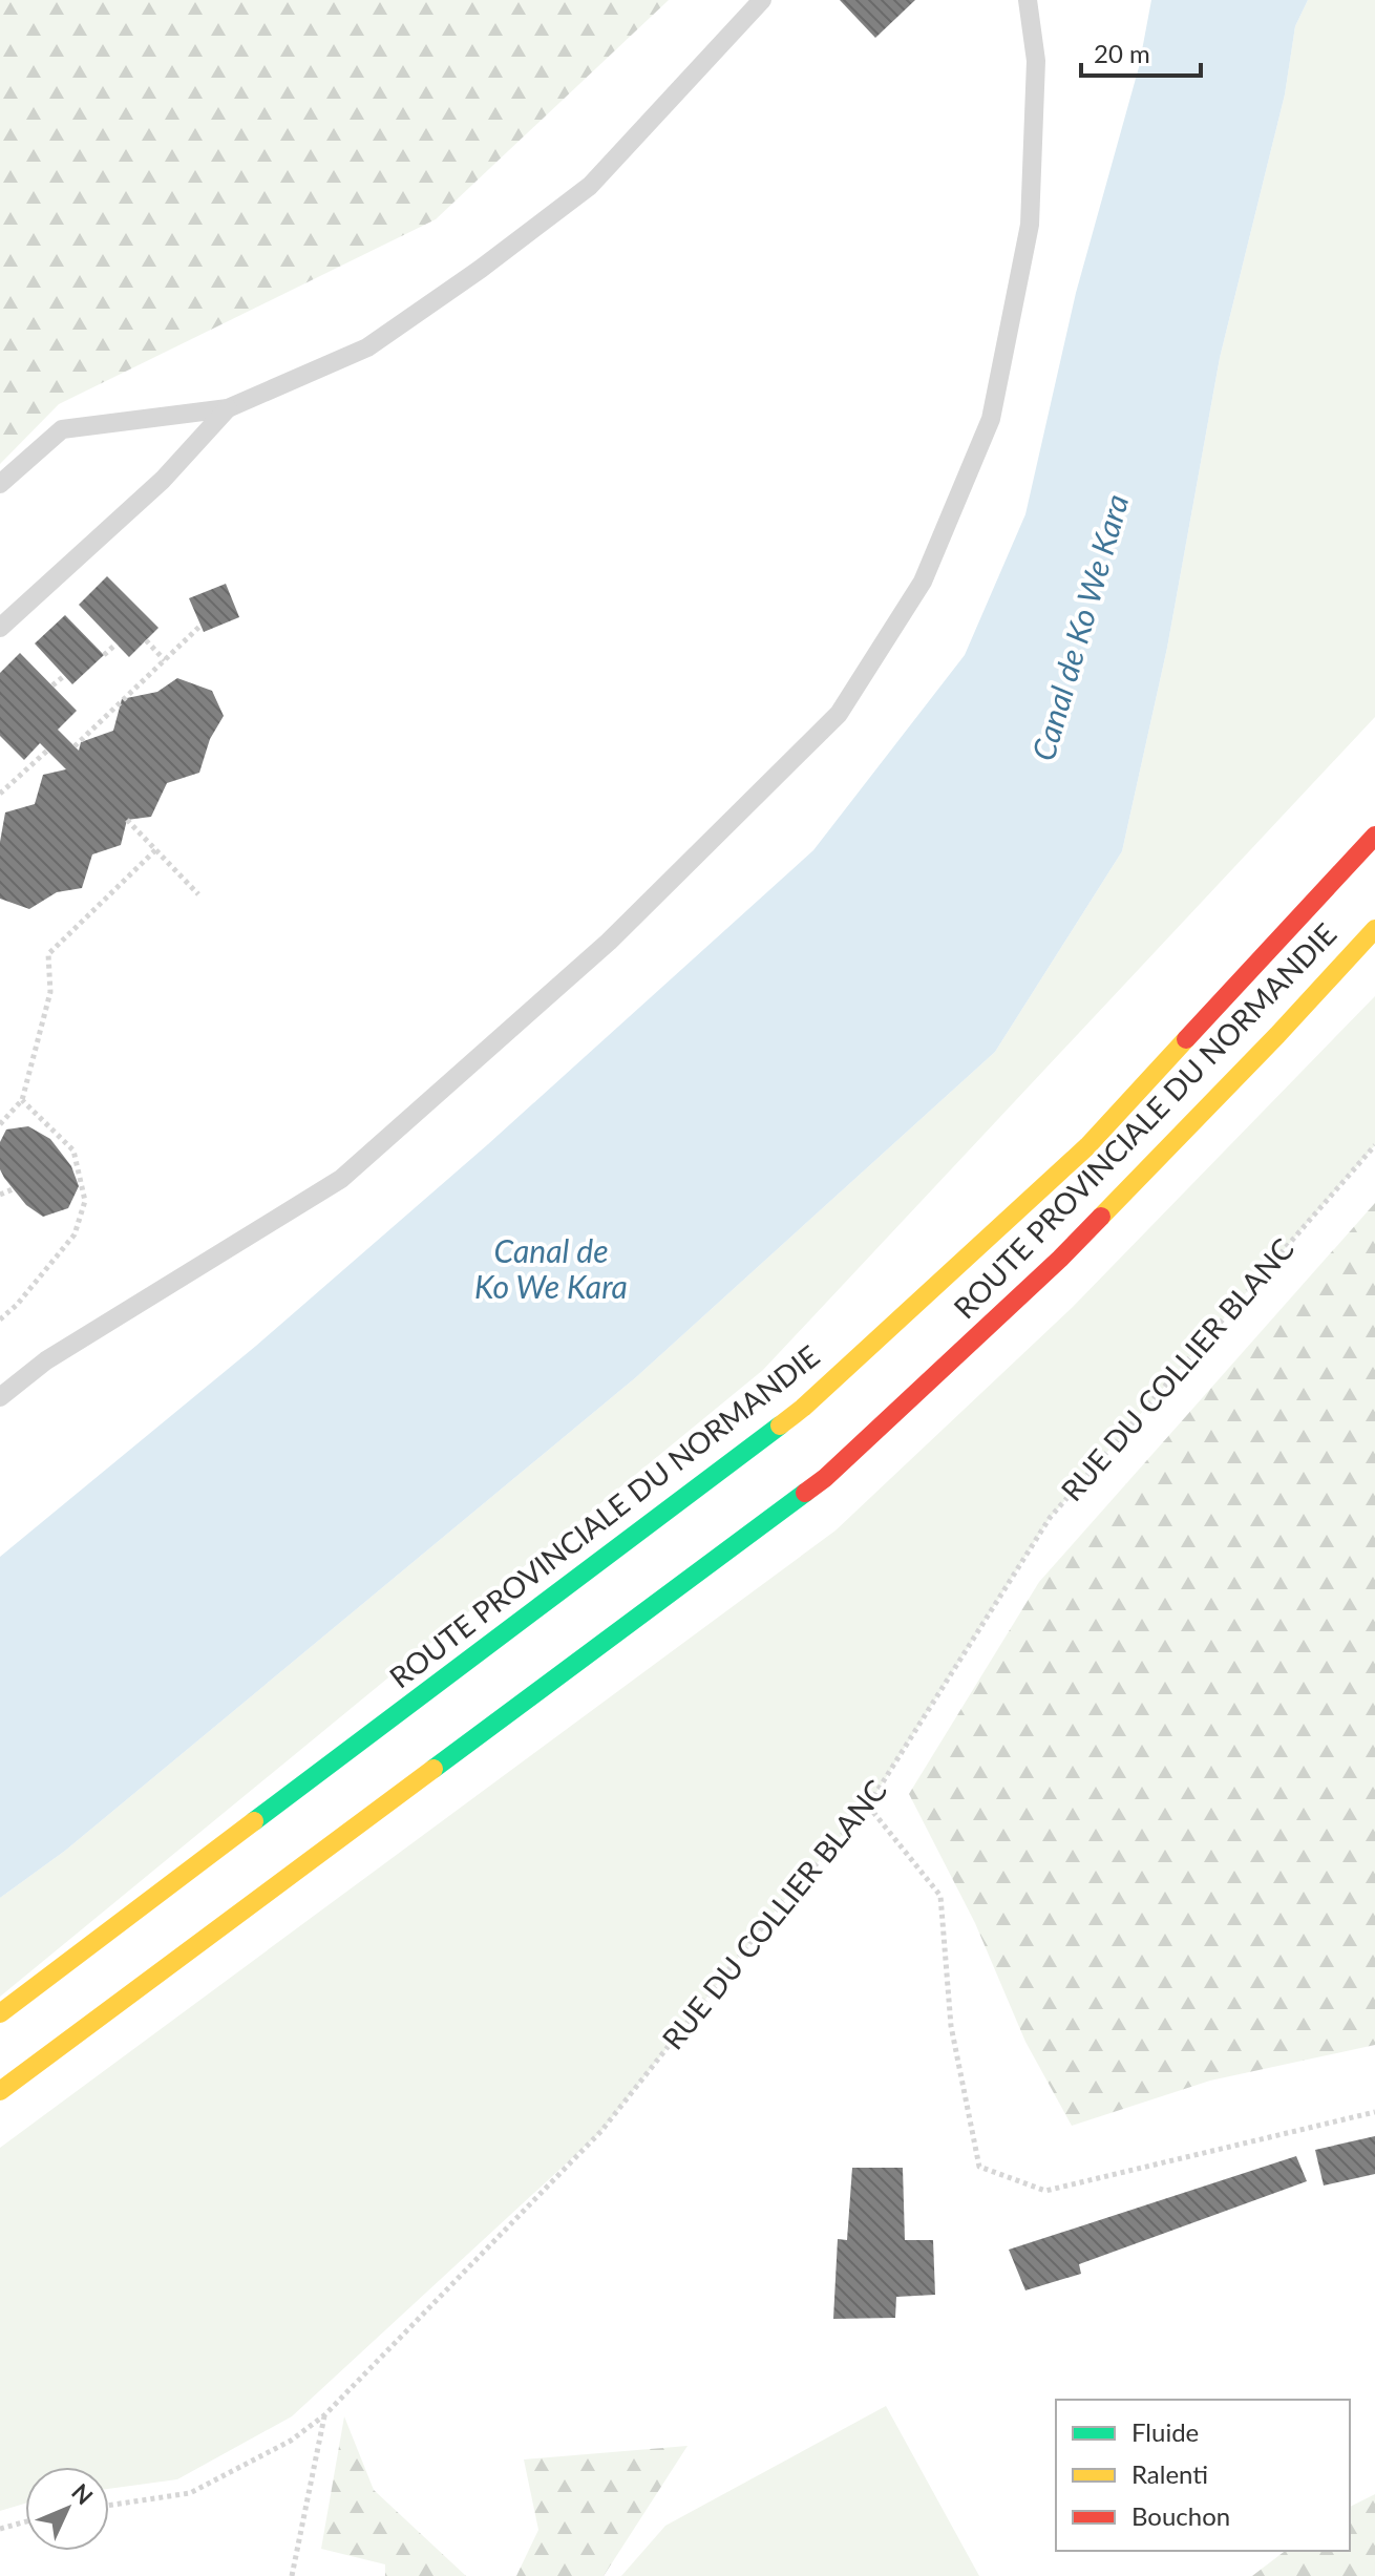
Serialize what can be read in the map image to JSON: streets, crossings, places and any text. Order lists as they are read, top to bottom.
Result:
{
  "streets": {
    "highway": ["ROUTE PROVINCIALE DU NORMANDIE"],
    "path": ["RUE DU COLLIER BLANC"]
  },
  "water": ["Canal de Ko We Kara"],
  "legend": ["Fluide", "Ralenti", "Bouchon"],
  "scale_bar": "20 m",
  "north": "top right"
}
